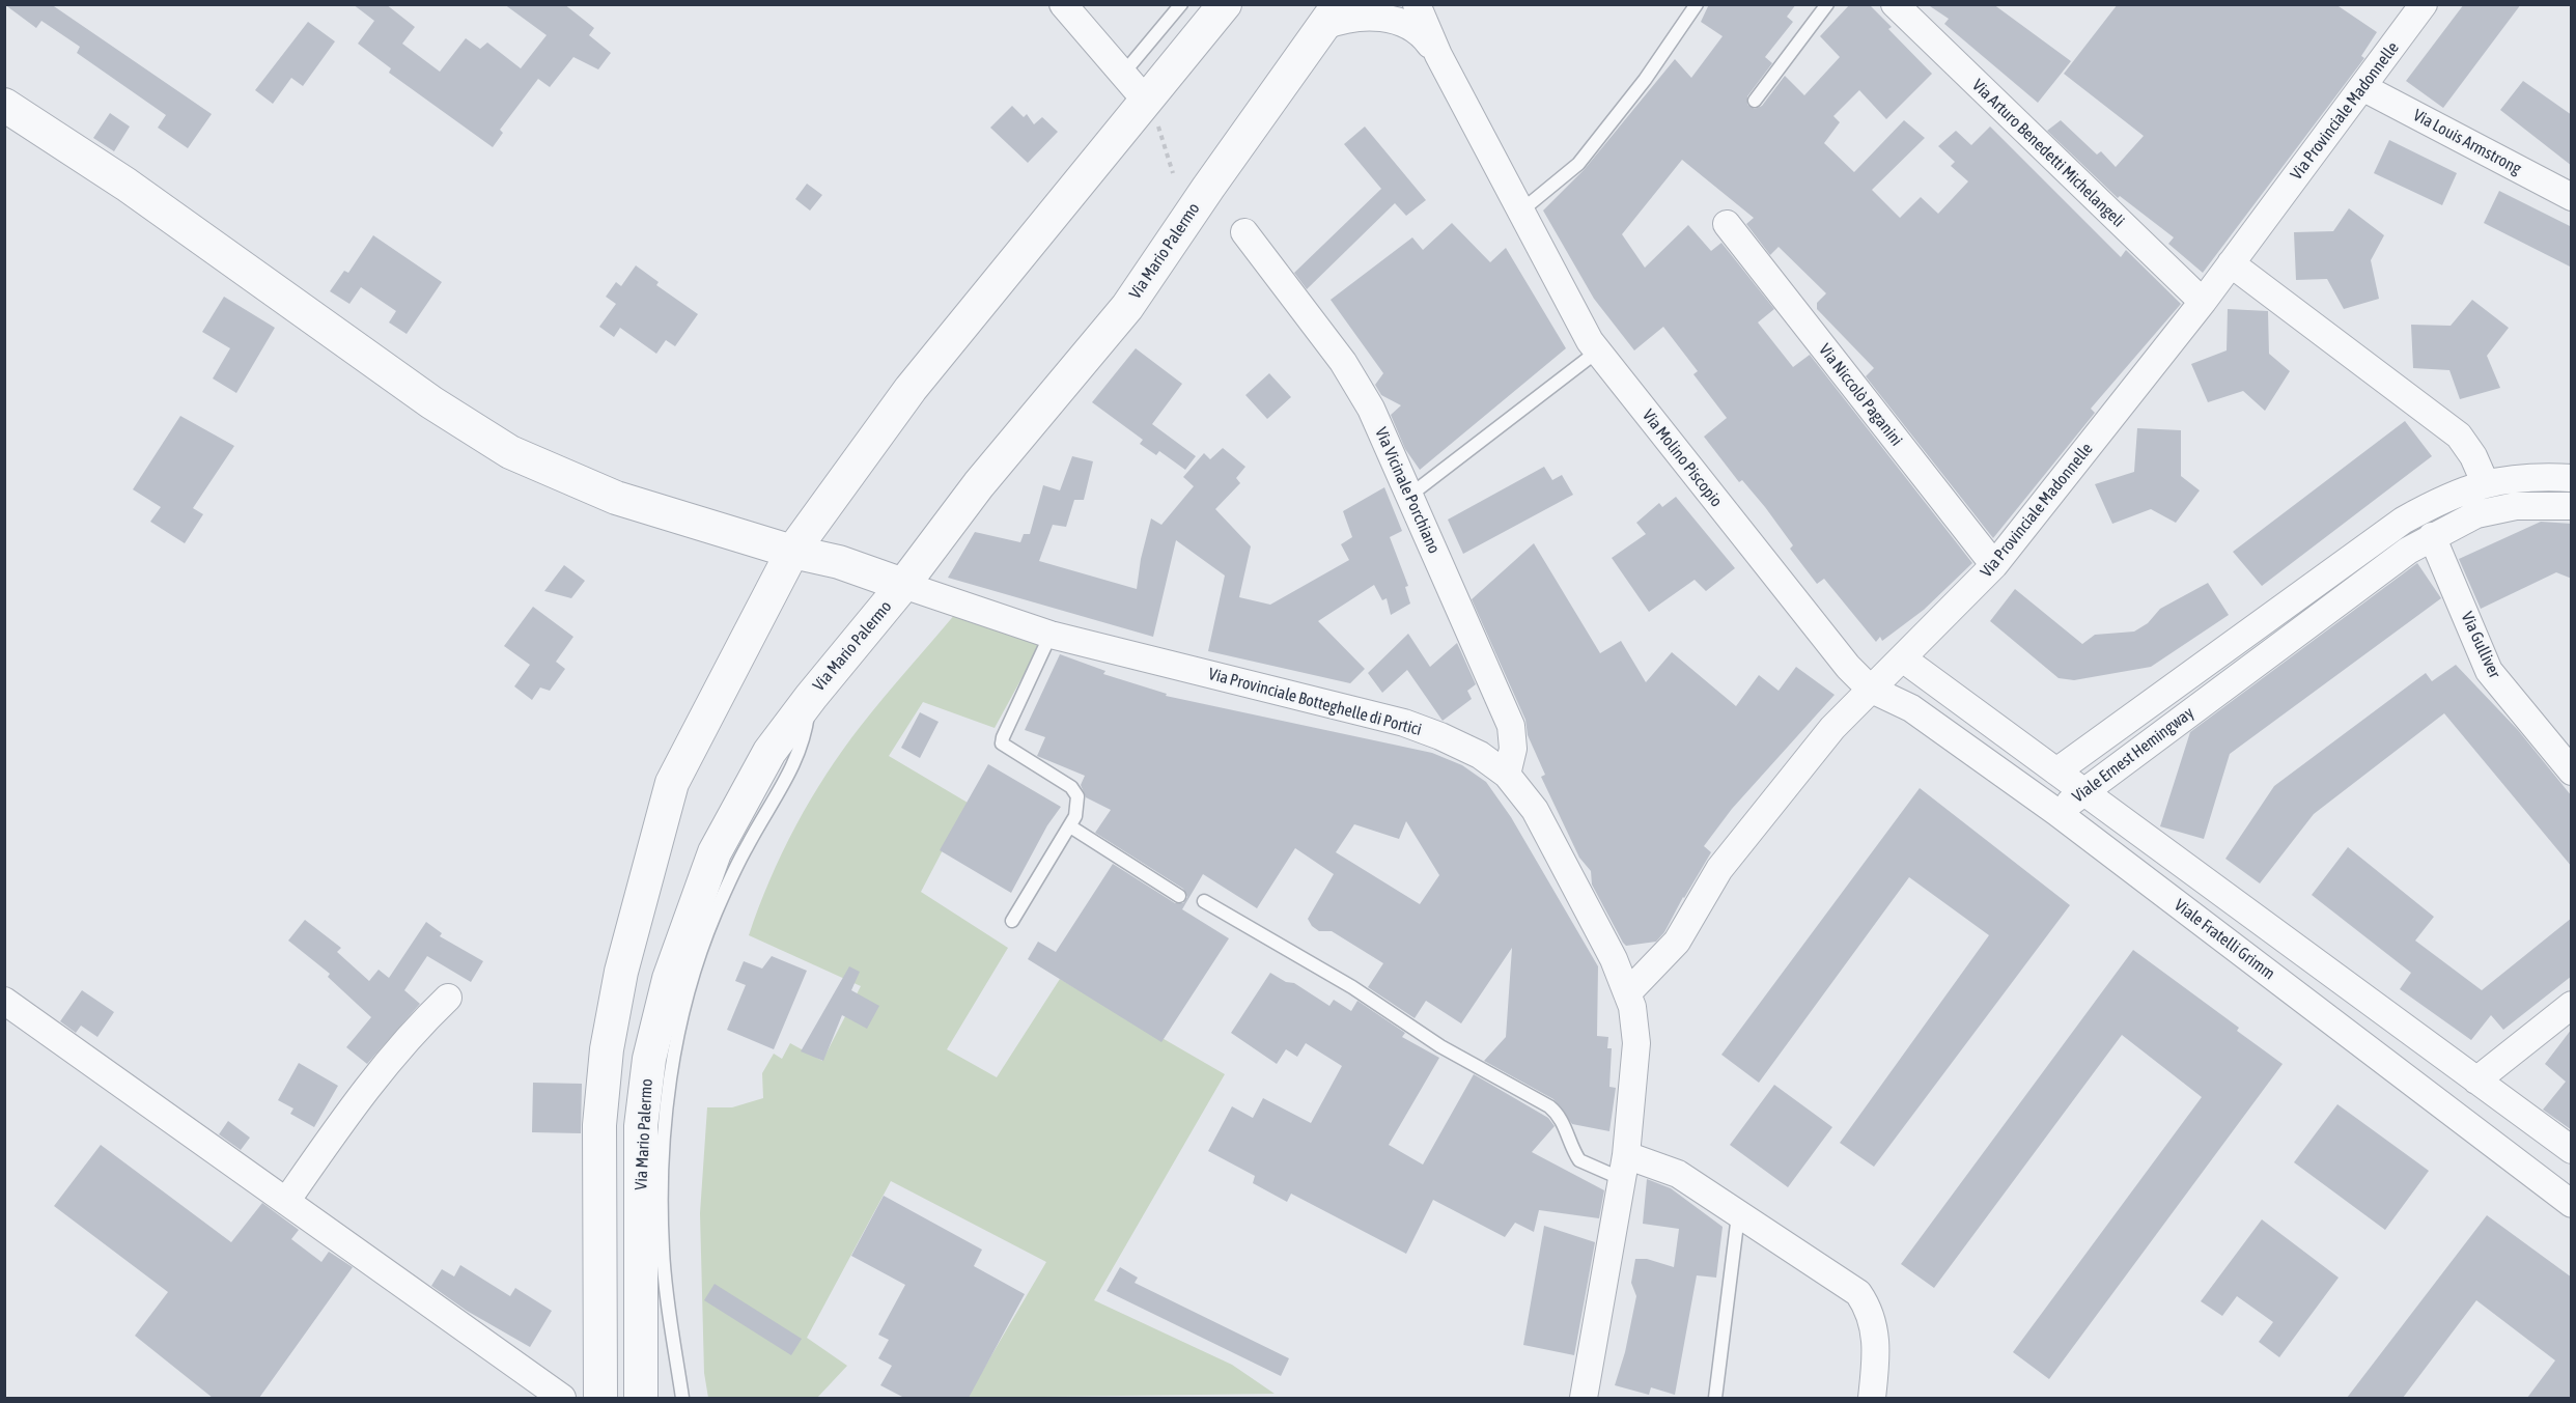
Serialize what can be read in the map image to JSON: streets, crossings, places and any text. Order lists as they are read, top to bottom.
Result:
{
  "streets": {
    "street": [
      "Via Provinciale Madonnelle",
      "Via Louis Armstrong",
      "Via Arturo Benedetti Michelangeli",
      "Via Mario Palermo",
      "Via Niccolò Paganini",
      "Via Molino Piscopio",
      "Via Vicinale Porchiano",
      "Via Gulliver",
      "Via Provinciale Botteghelle di Portici",
      "Viale Ernest Hemingway",
      "Viale Fratelli Grimm"
    ]
  },
  "crossings": [
    ["Via Provinciale Madonnelle", "Via Louis Armstrong"],
    ["Via Provinciale Madonnelle", "Via Arturo Benedetti Michelangeli"],
    ["Via Provinciale Madonnelle", "Via Niccolò Paganini"],
    ["Via Provinciale Madonnelle", "Via Molino Piscopio"],
    ["Via Provinciale Madonnelle", "Via Provinciale Botteghelle di Portici"],
    ["Via Provinciale Madonnelle", "Viale Fratelli Grimm"],
    ["Via Mario Palermo", "Via Molino Piscopio"],
    ["Via Mario Palermo", "Via Provinciale Botteghelle di Portici"],
    ["Via Molino Piscopio", "Viale Fratelli Grimm"],
    ["Via Vicinale Porchiano", "Via Provinciale Botteghelle di Portici"],
    ["Via Gulliver", "Viale Ernest Hemingway"],
    ["Viale Ernest Hemingway", "Viale Fratelli Grimm"]
  ]
}
